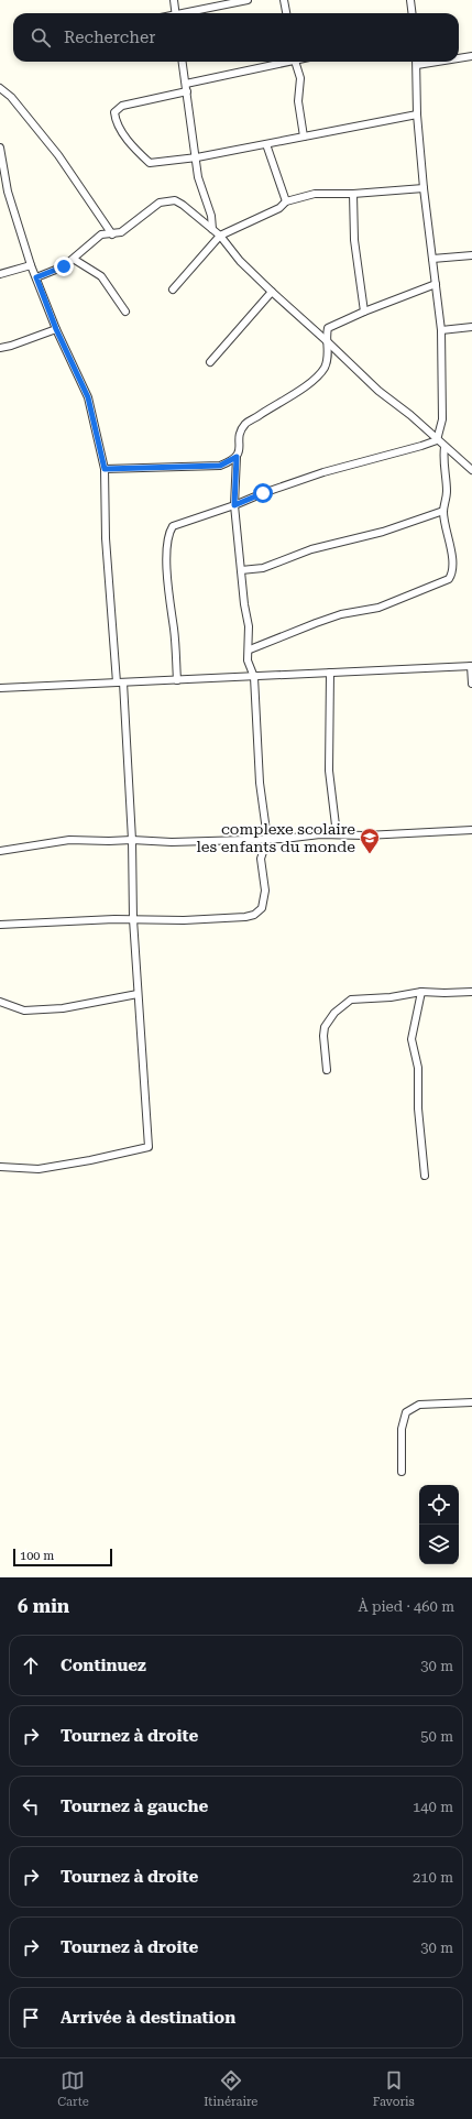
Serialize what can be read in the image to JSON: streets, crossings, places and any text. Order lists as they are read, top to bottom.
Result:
{
  "places": {
    "school or university": ["complexe scolaire les enfants du monde"]
  },
  "scale_bar": "100 m",
  "page": {
    "search": "Rechercher",
    "scale": "100 m",
    "heading": ["6 min", "À pied · 460 m"],
    "list": [
      ["Continuez", "30 m"],
      ["Tournez à droite", "50 m"],
      ["Tournez à gauche", "140 m"],
      ["Tournez à droite", "210 m"],
      ["Tournez à droite", "30 m"],
      "Arrivée à destination"
    ],
    "nav": ["Carte", "Itinéraire", "Favoris"]
  }
}
